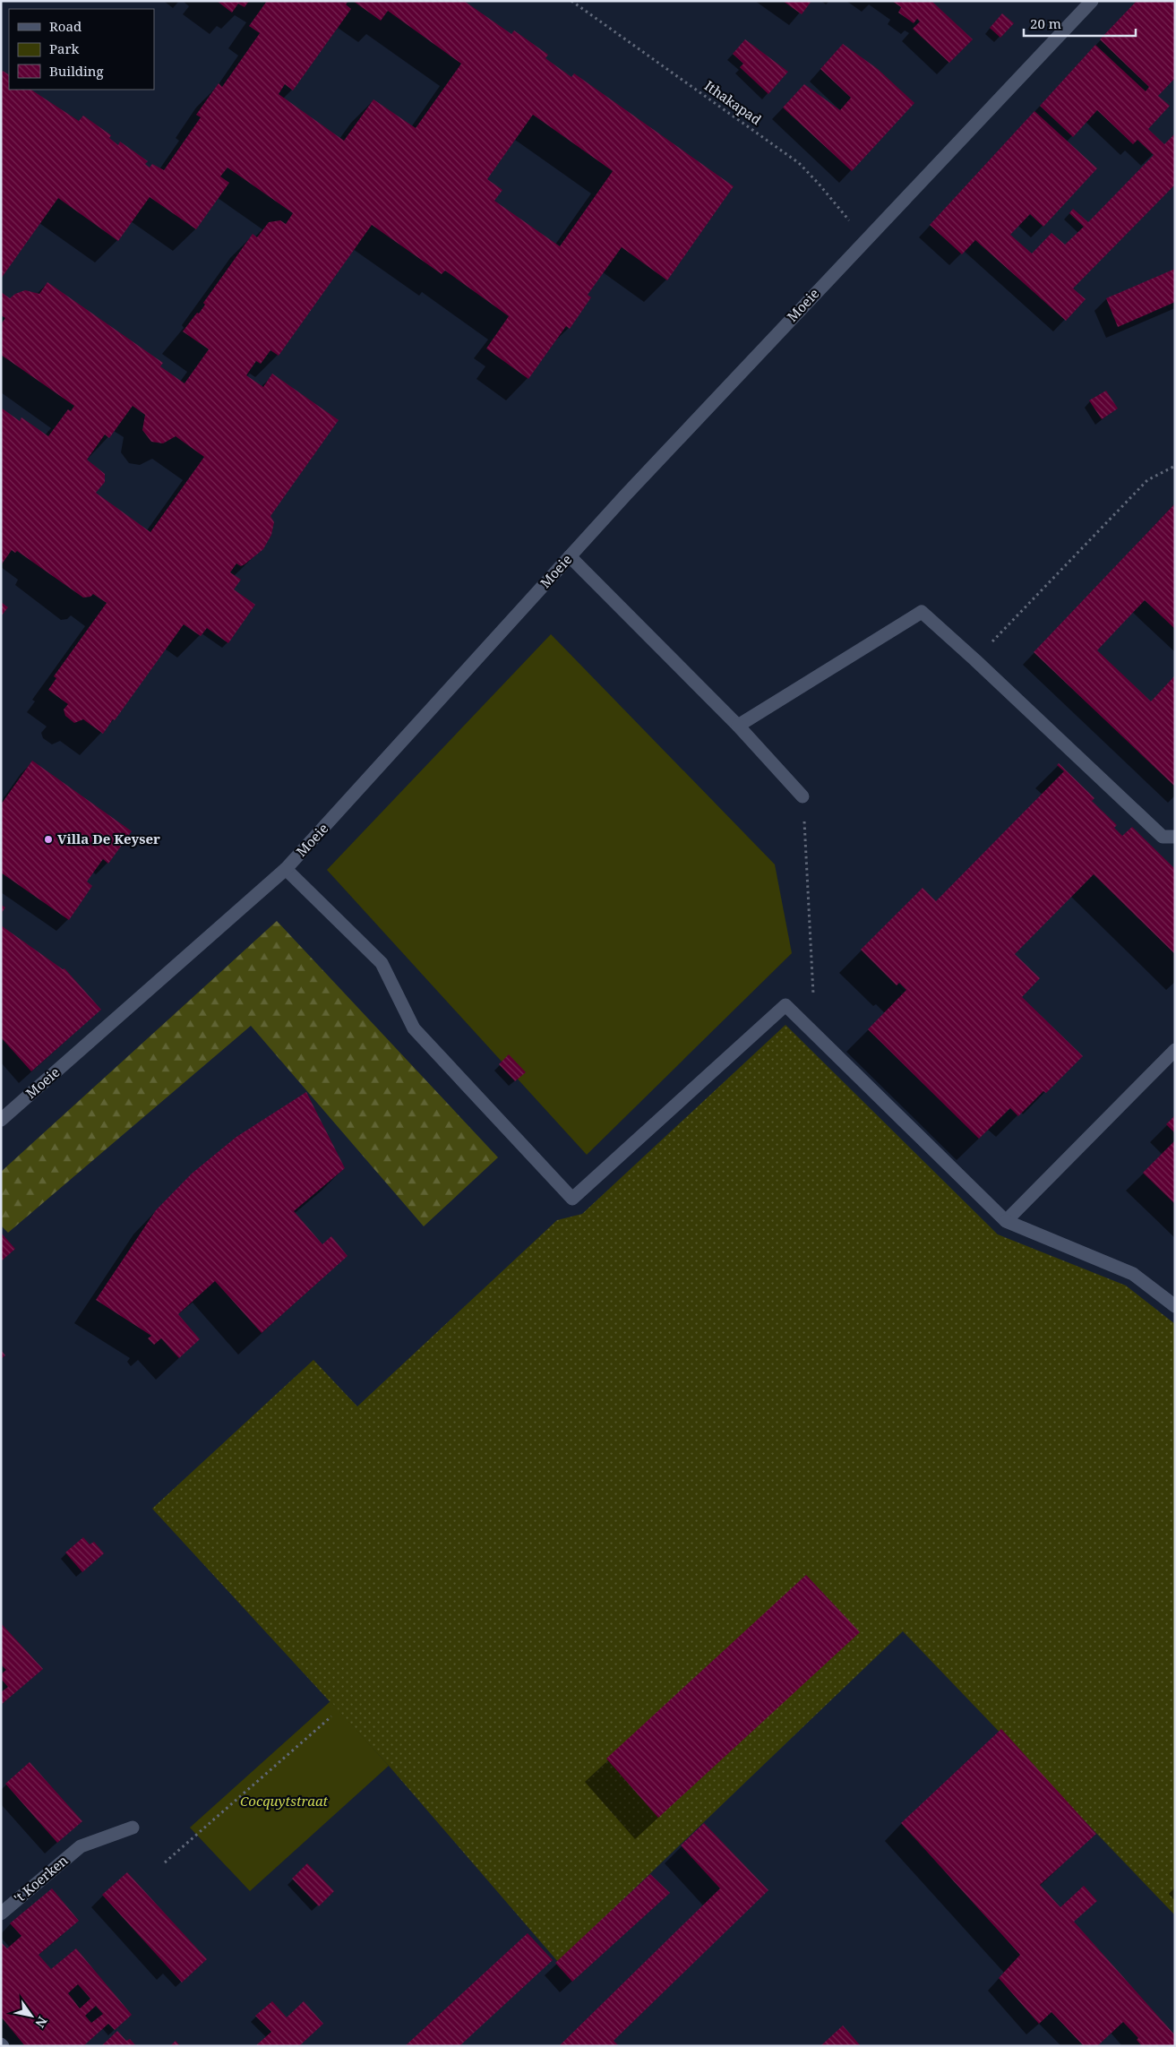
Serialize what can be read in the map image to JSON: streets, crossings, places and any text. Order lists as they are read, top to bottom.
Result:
{
  "streets": {
    "street": ["Moeie", "'t Koerken"],
    "path": ["Ithakapad"]
  },
  "crossings": [
    ["Ithakapad", "Moeie"]
  ],
  "parks": ["Cocquytstraat"],
  "places": ["Villa De Keyser"],
  "legend": ["Road", "Park", "Building"],
  "scale_bar": "20 m",
  "north": "bottom right"
}
